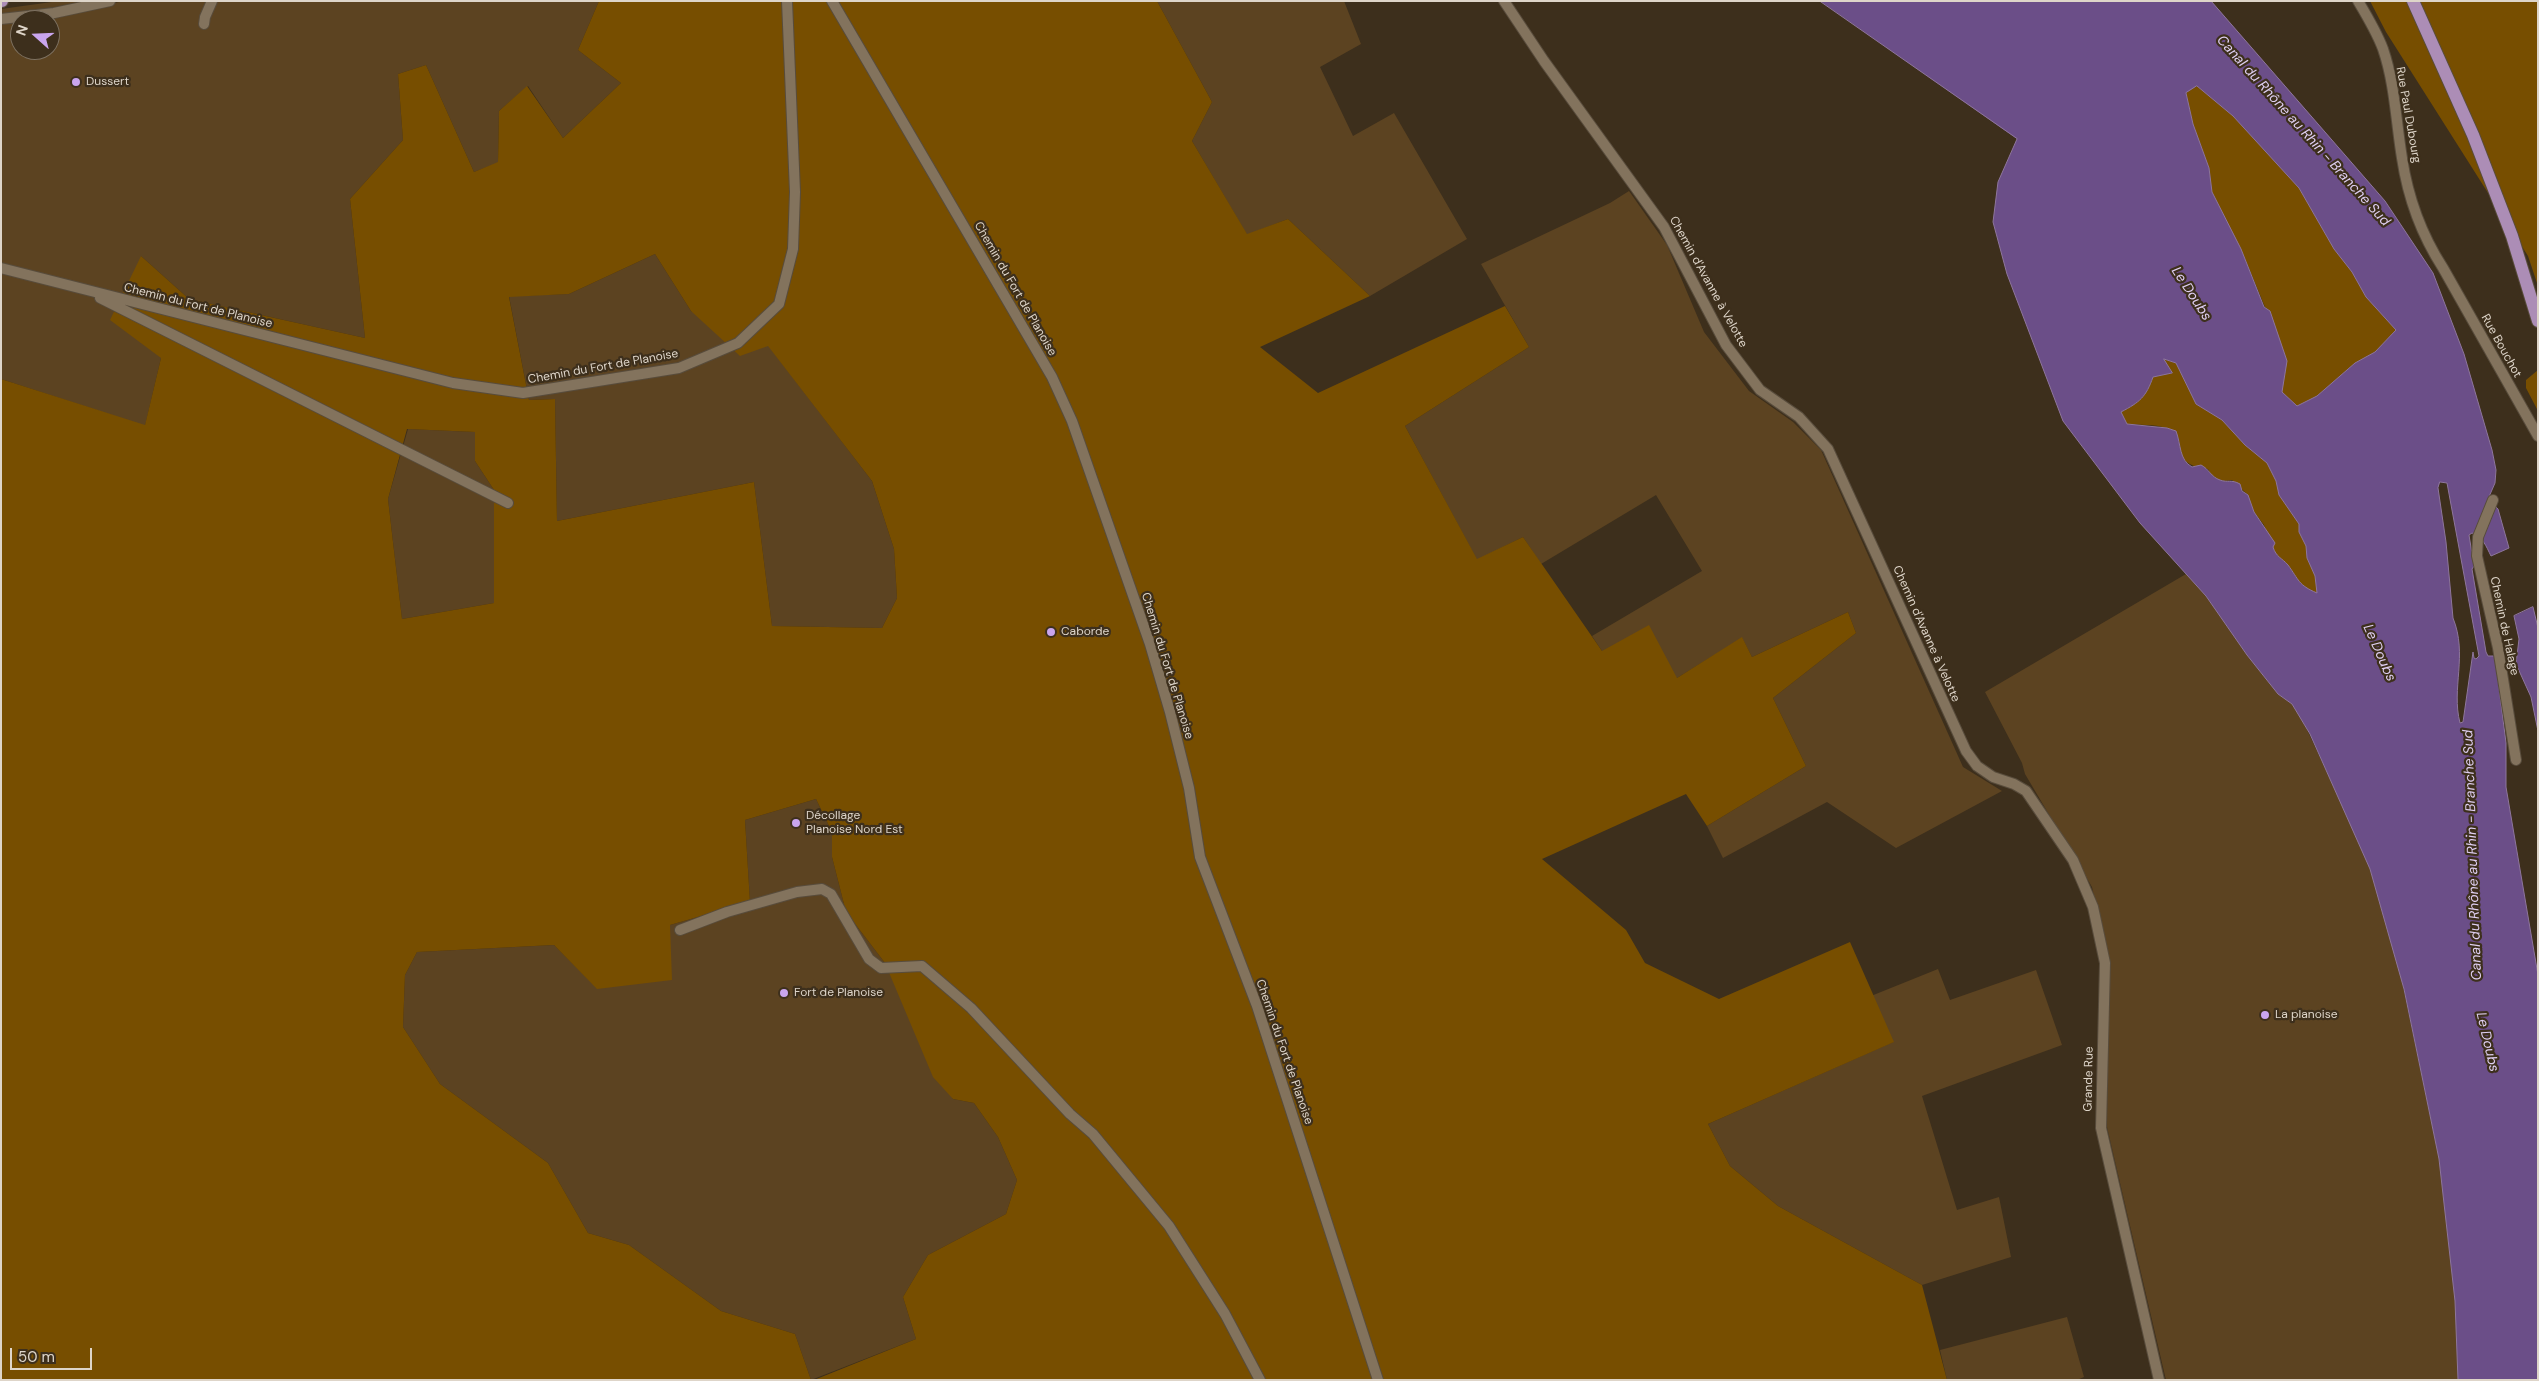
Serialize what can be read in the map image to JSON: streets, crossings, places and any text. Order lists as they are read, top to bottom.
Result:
{
  "streets": {
    "street": [
      "Rue Paul Dubourg",
      "Chemin d'Avanne à Velotte",
      "Chemin du Fort de Planoise",
      "Rue Bouchot",
      "Chemin de Halage",
      "Grande Rue"
    ]
  },
  "crossings": [
    ["Rue Paul Dubourg", "Rue Bouchot"],
    ["Chemin d'Avanne à Velotte", "Grande Rue"]
  ],
  "water": ["Canal du Rhône au Rhin - Branche Sud", "Le Doubs"],
  "places": [
    "Dussert",
    "Caborde",
    "Décollage Planoise Nord Est",
    "Fort de Planoise",
    "La planoise"
  ],
  "scale_bar": "50 m",
  "north": "left"
}
